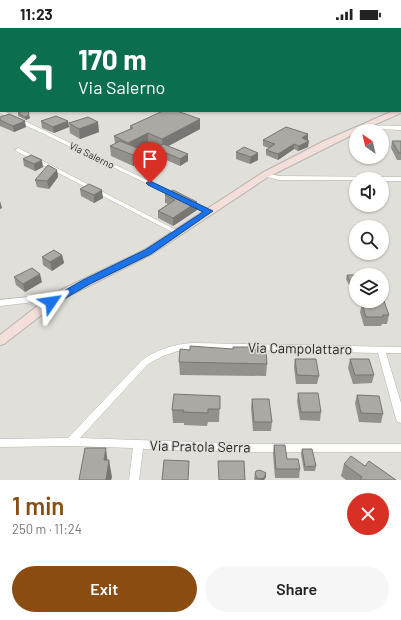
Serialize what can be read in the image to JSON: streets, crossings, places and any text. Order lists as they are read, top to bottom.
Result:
{
  "streets": {
    "street": ["Via Salerno", "Via Campolattaro", "Via Pratola Serra"]
  },
  "crossings": [
    ["Via Campolattaro", "Via Pratola Serra"]
  ],
  "north": "top left",
  "page": {
    "status": "11:23",
    "turn": ["170 m", "Via Salerno"],
    "heading": ["1 min", "250 m · 11:24"],
    "buttons": ["Exit", "Share"]
  }
}
